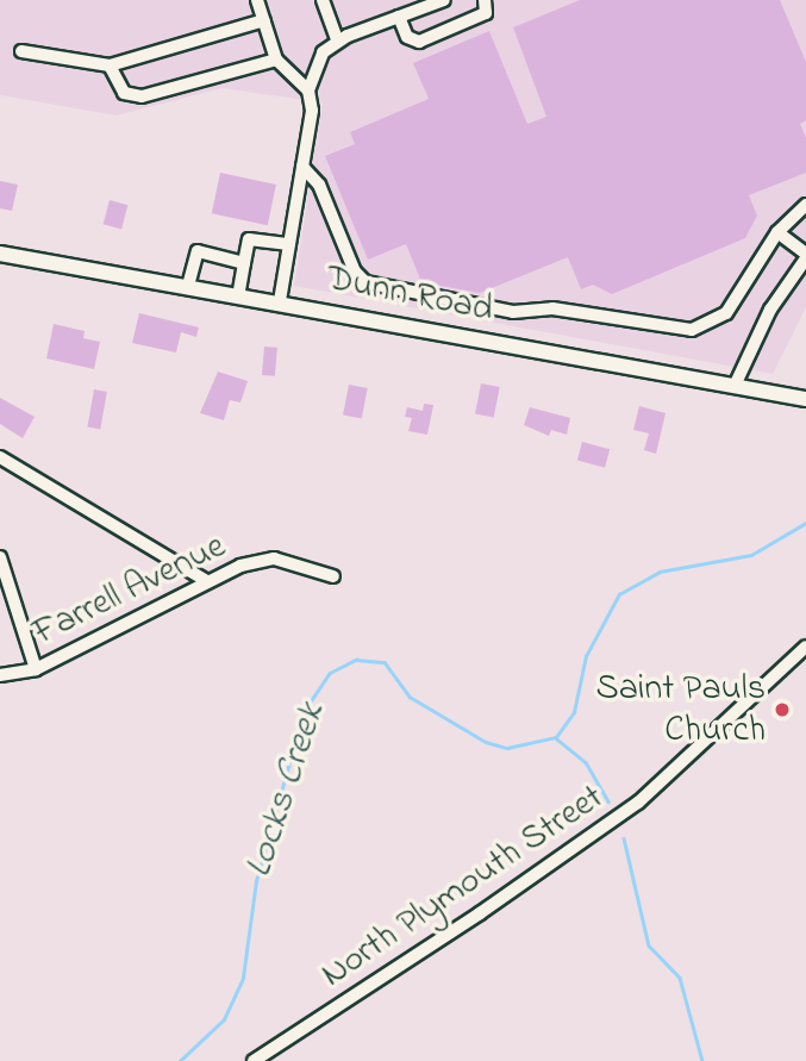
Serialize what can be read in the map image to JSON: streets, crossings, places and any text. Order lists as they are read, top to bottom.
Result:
{
  "streets": {
    "main road": ["Dunn Road"],
    "street": ["Farrell Avenue", "North Plymouth Street"]
  },
  "water": ["Locks Creek"],
  "places": ["Saint Pauls Church"]
}
